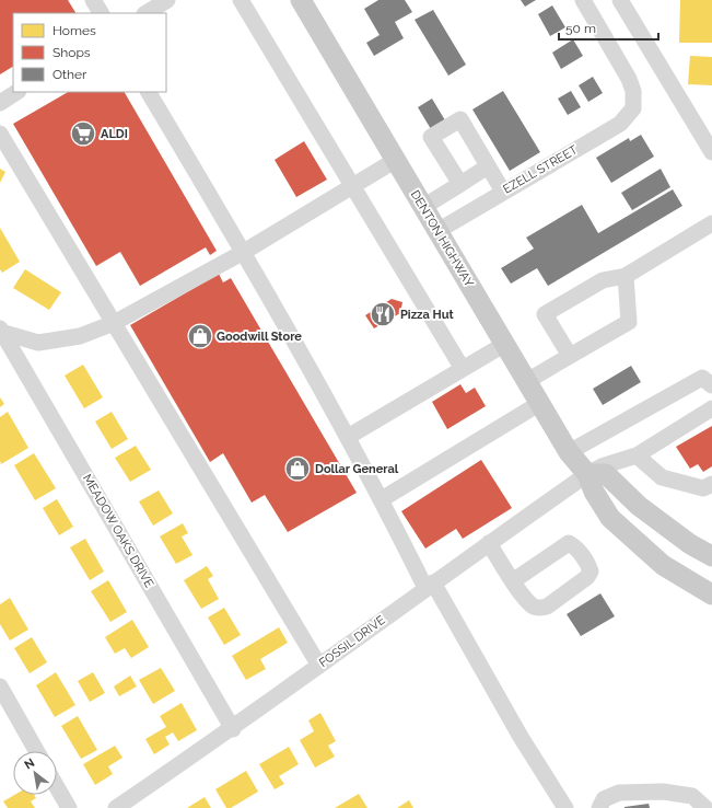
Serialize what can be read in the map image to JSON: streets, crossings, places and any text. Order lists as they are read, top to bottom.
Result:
{
  "streets": {
    "main road": ["DENTON HIGHWAY"],
    "street": ["EZELL STREET", "MEADOW OAKS DRIVE", "FOSSIL DRIVE"]
  },
  "crossings": [
    ["EZELL STREET", "DENTON HIGHWAY"],
    ["DENTON HIGHWAY", "MEADOW OAKS DRIVE"],
    ["DENTON HIGHWAY", "FOSSIL DRIVE"],
    ["MEADOW OAKS DRIVE", "FOSSIL DRIVE"]
  ],
  "places": {
    "supermarket": ["ALDI"],
    "restaurant": ["Pizza Hut"],
    "shop": ["Goodwill Store", "Dollar General"]
  },
  "legend": ["Homes", "Shops", "Other"],
  "scale_bar": "50 m",
  "north": "top left"
}
